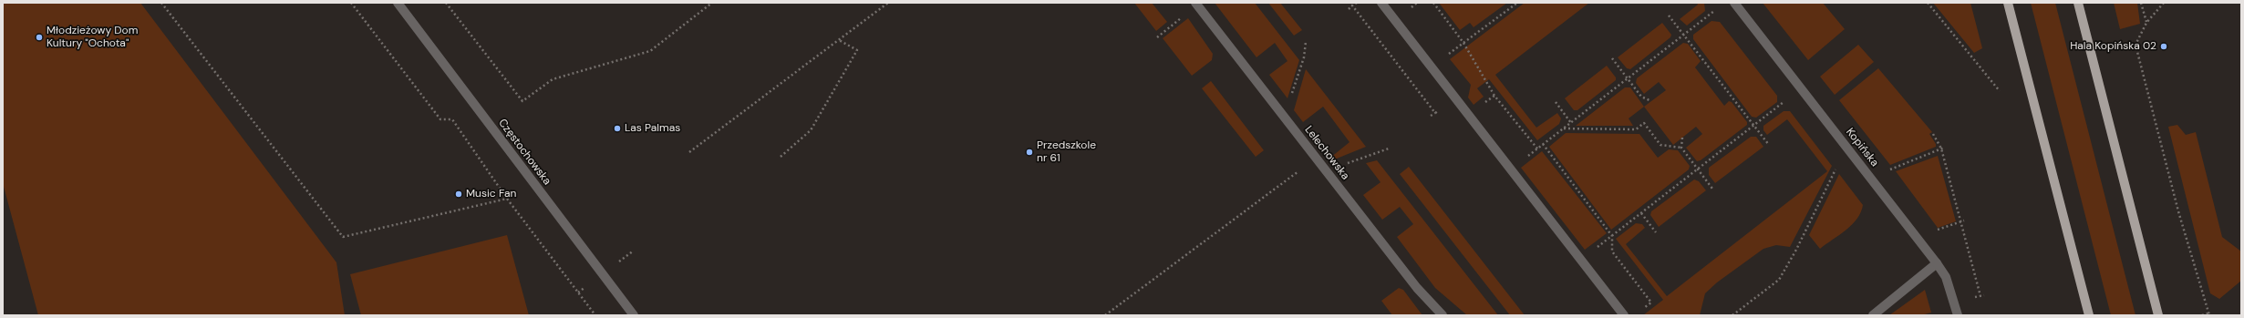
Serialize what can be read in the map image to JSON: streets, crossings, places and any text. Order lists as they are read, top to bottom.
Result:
{
  "streets": {
    "street": ["Kopińska", "Częstochowska", "Lelechowska"]
  },
  "places": [
    "Młodzieżowy Dom Kultury \"Ochota\"",
    "Hala Kopińska 02",
    "Las Palmas",
    "Przedszkole nr 61",
    "Music Fan"
  ]
}
